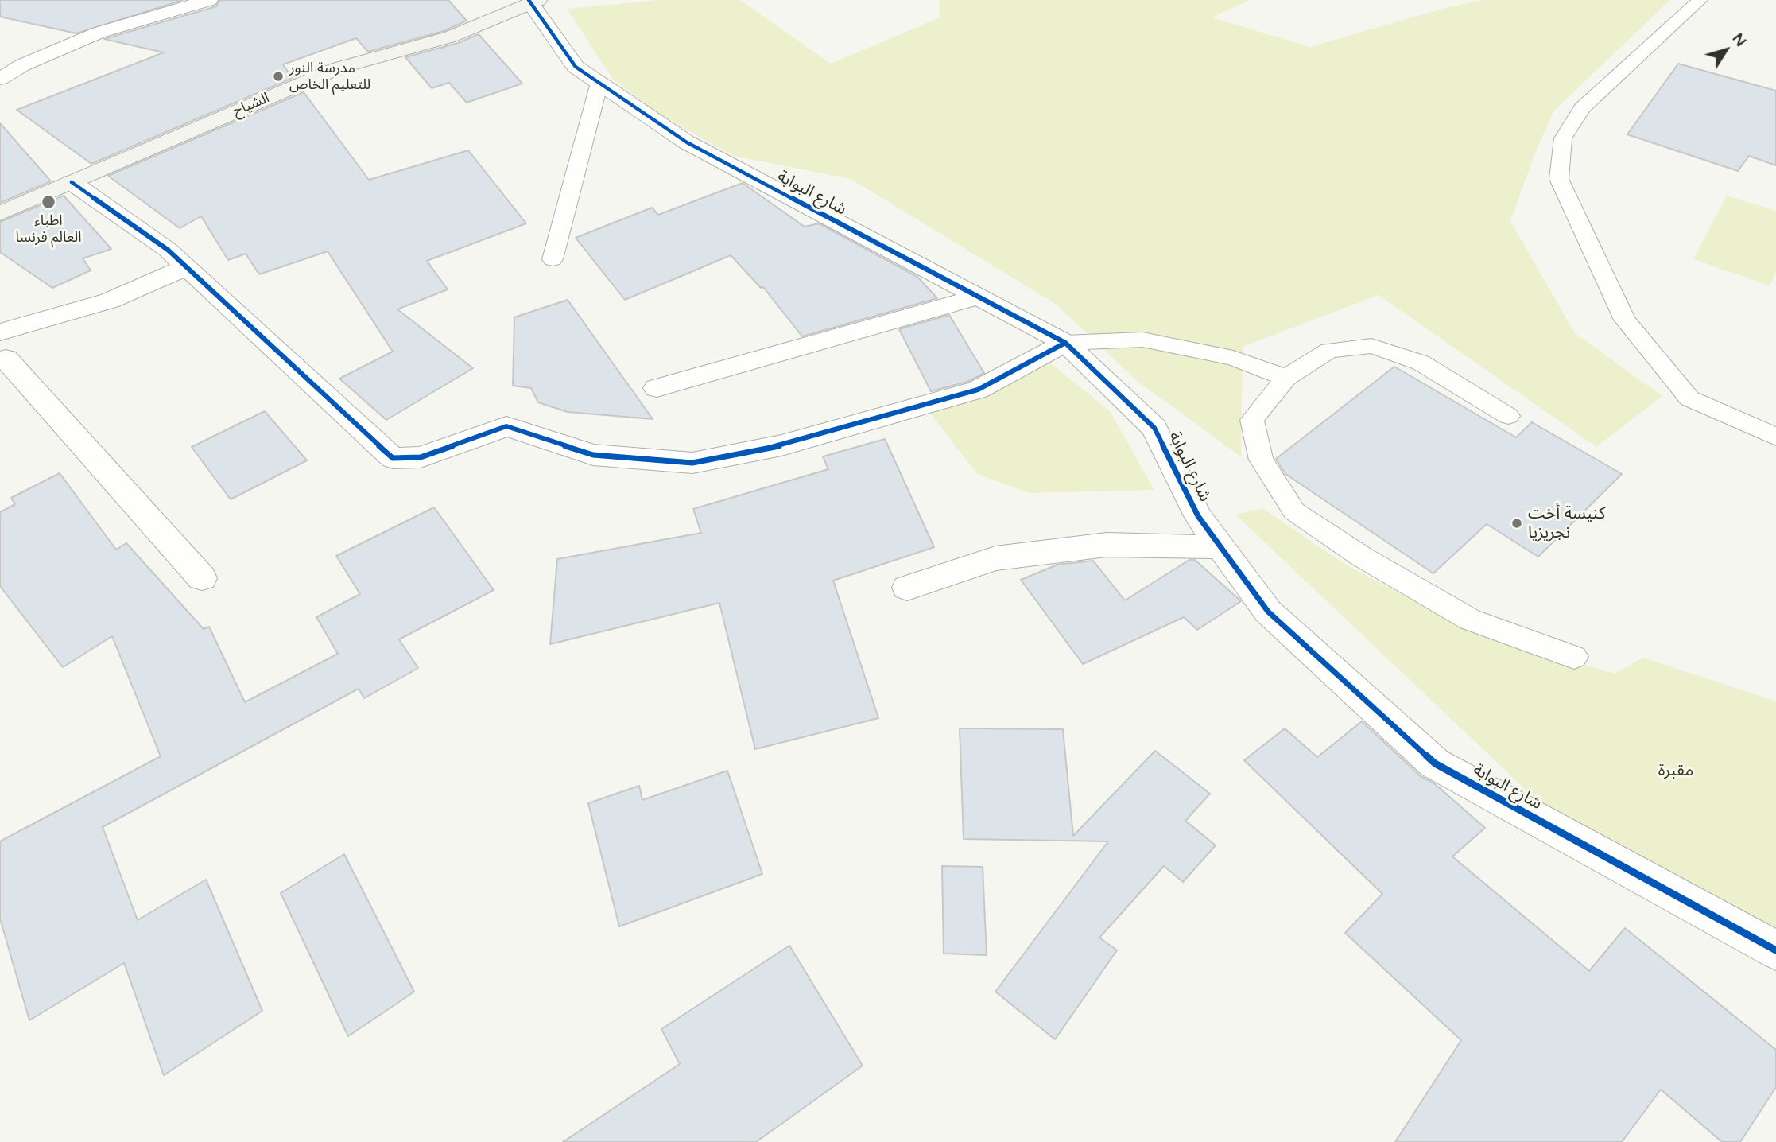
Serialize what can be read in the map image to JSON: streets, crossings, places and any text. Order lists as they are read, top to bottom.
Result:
{
  "streets": {
    "street": ["الشياح", "شارع البوابة"]
  },
  "crossings": [
    ["الشياح", "شارع البوابة"]
  ],
  "parks": ["مقبرة"],
  "places": ["مدرسة النور للتعليم الخاص", "اطباء العالم فرنسا", "كنيسة أخت نجريزيا"],
  "north": "top right"
}
